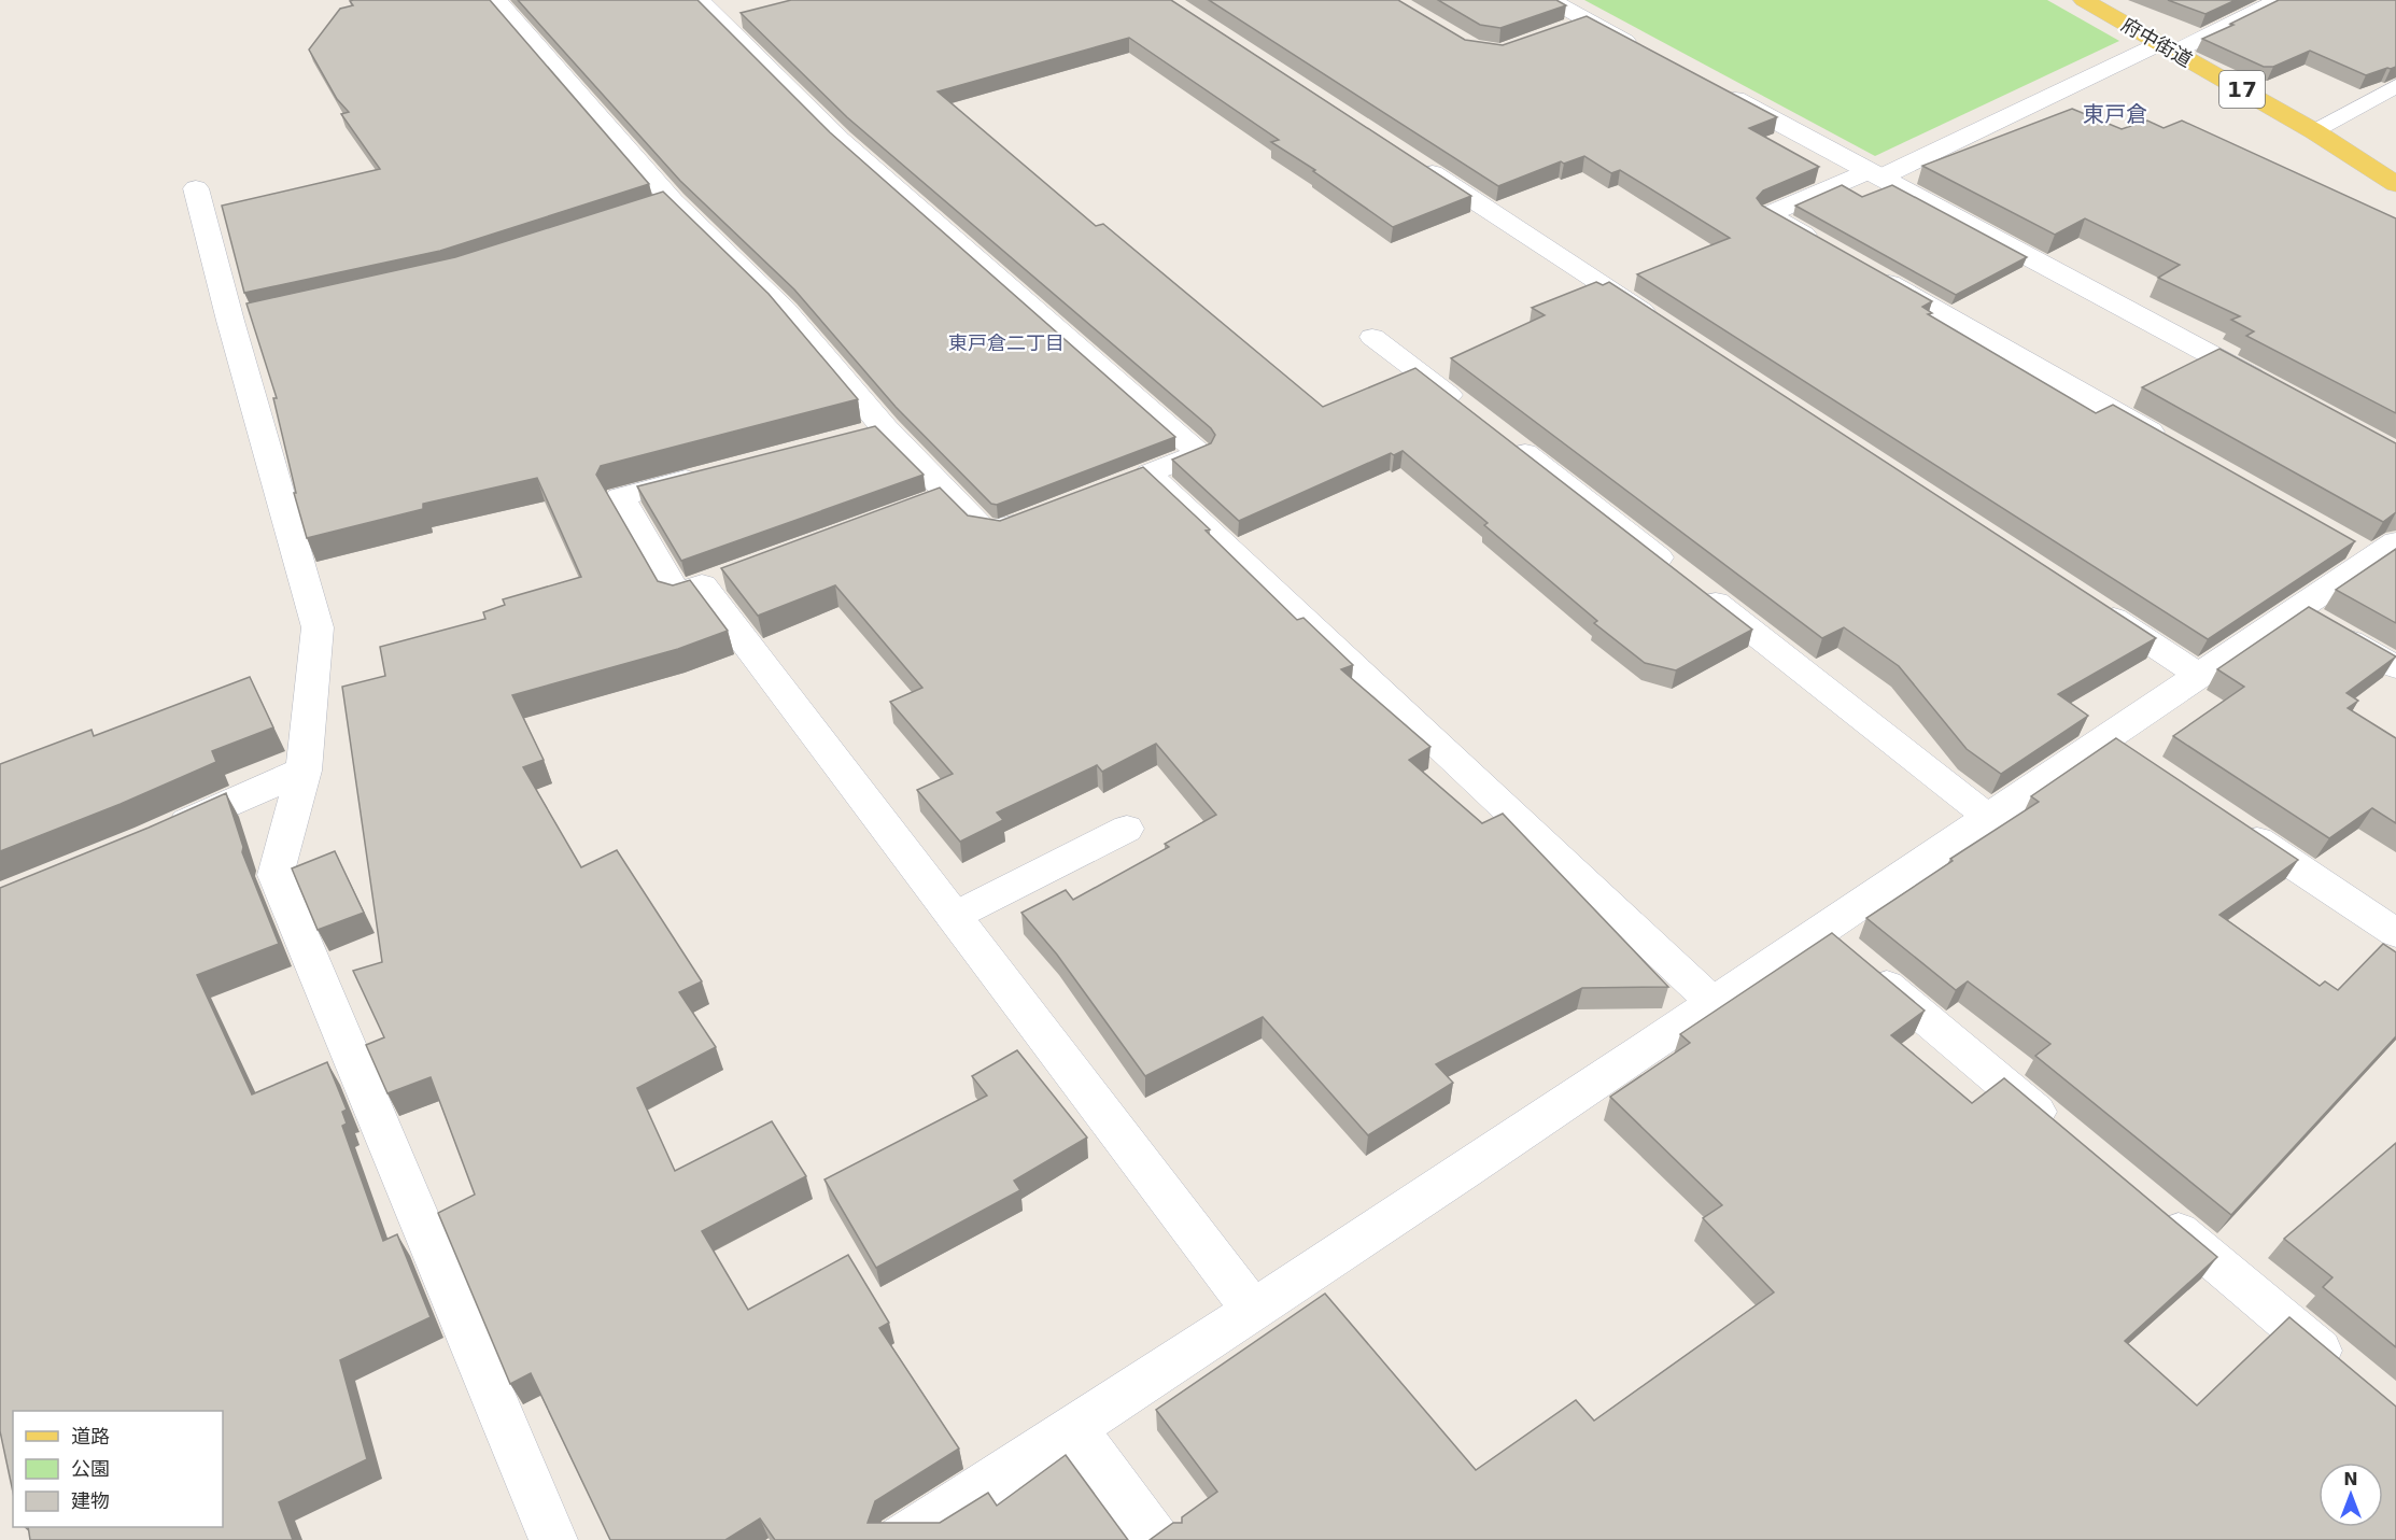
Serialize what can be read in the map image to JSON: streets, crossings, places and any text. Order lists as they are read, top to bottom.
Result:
{
  "streets": {
    "main road": ["府中街道", "17"]
  },
  "districts": ["東戸倉", "東戸倉二丁目"],
  "legend": ["道路", "公園", "建物"],
  "north": "top"
}
